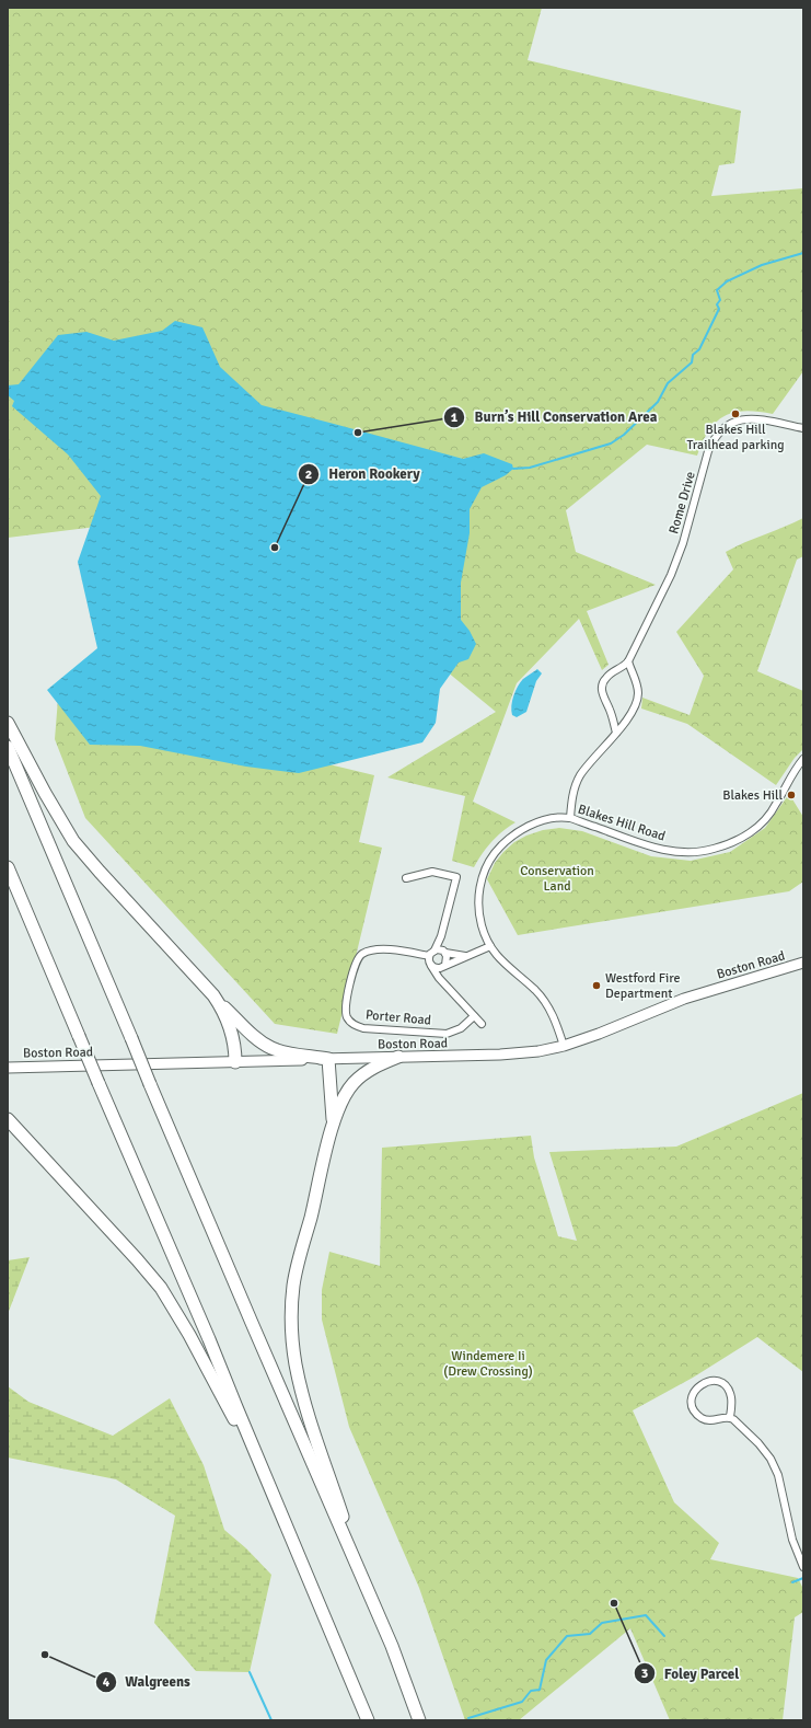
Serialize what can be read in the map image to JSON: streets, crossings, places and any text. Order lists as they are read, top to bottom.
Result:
{
  "streets": {
    "main road": ["Boston Road"],
    "street": ["Rome Drive", "Blakes Hill Road", "Porter Road"]
  },
  "crossings": [
    ["Blakes Hill Road", "Boston Road"]
  ],
  "parks": ["Conservation Land", "Windemere Ii (Drew Crossing)"],
  "places": [
    "Blakes Hill Trailhead parking",
    "Burn’s Hill Conservation Area",
    "Heron Rookery",
    "Blakes Hill",
    "Westford Fire Department",
    "Foley Parcel",
    "Walgreens"
  ]
}
